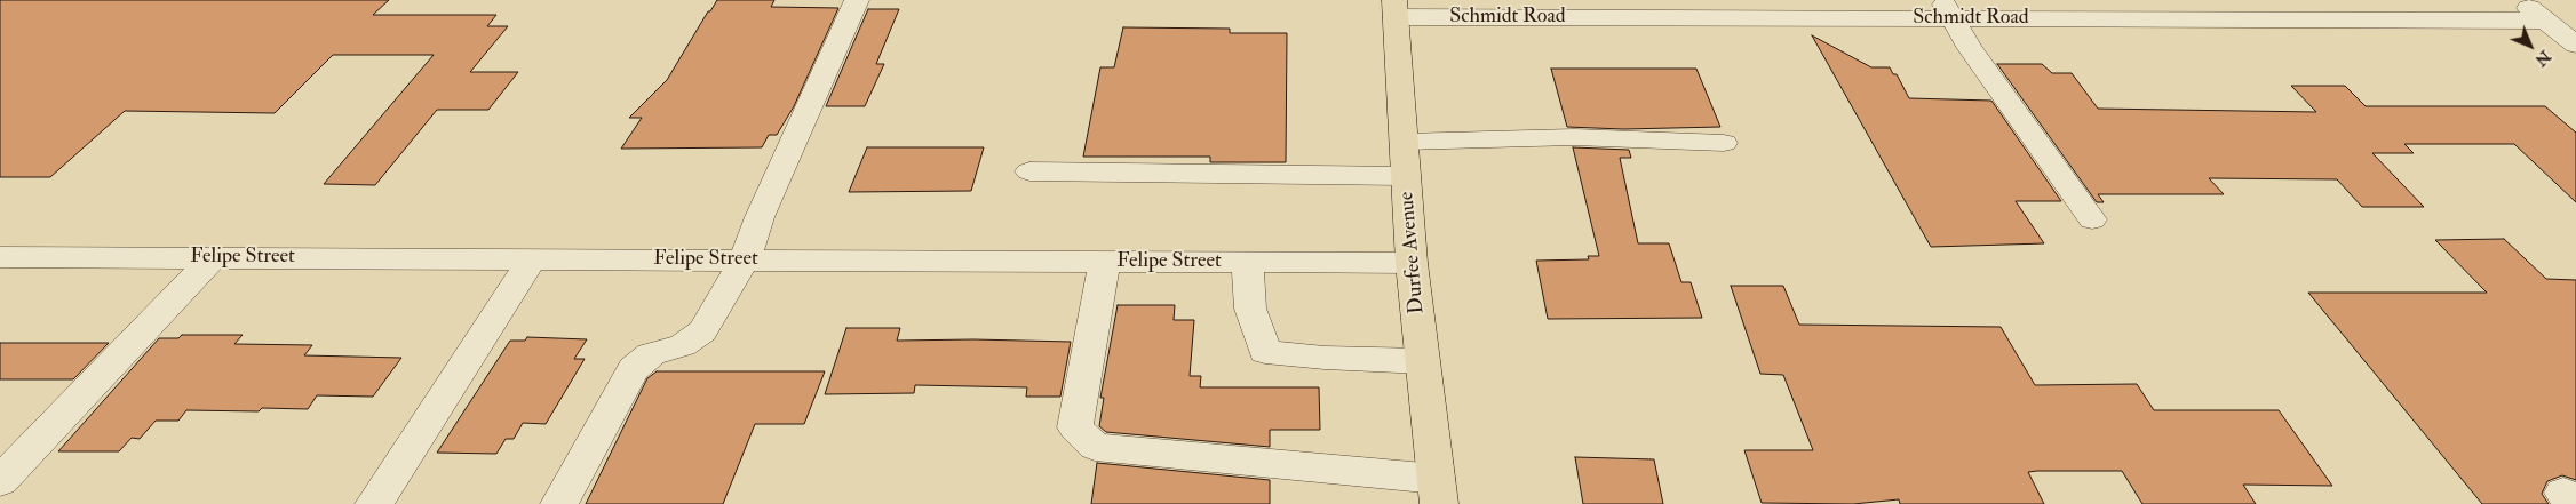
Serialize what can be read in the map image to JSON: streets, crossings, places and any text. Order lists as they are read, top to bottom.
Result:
{
  "streets": {
    "main road": ["Durfee Avenue"],
    "street": ["Schmidt Road", "Felipe Street"]
  },
  "crossings": [
    ["Schmidt Road", "Durfee Avenue"],
    ["Durfee Avenue", "Felipe Street"]
  ],
  "north": "bottom right"
}
